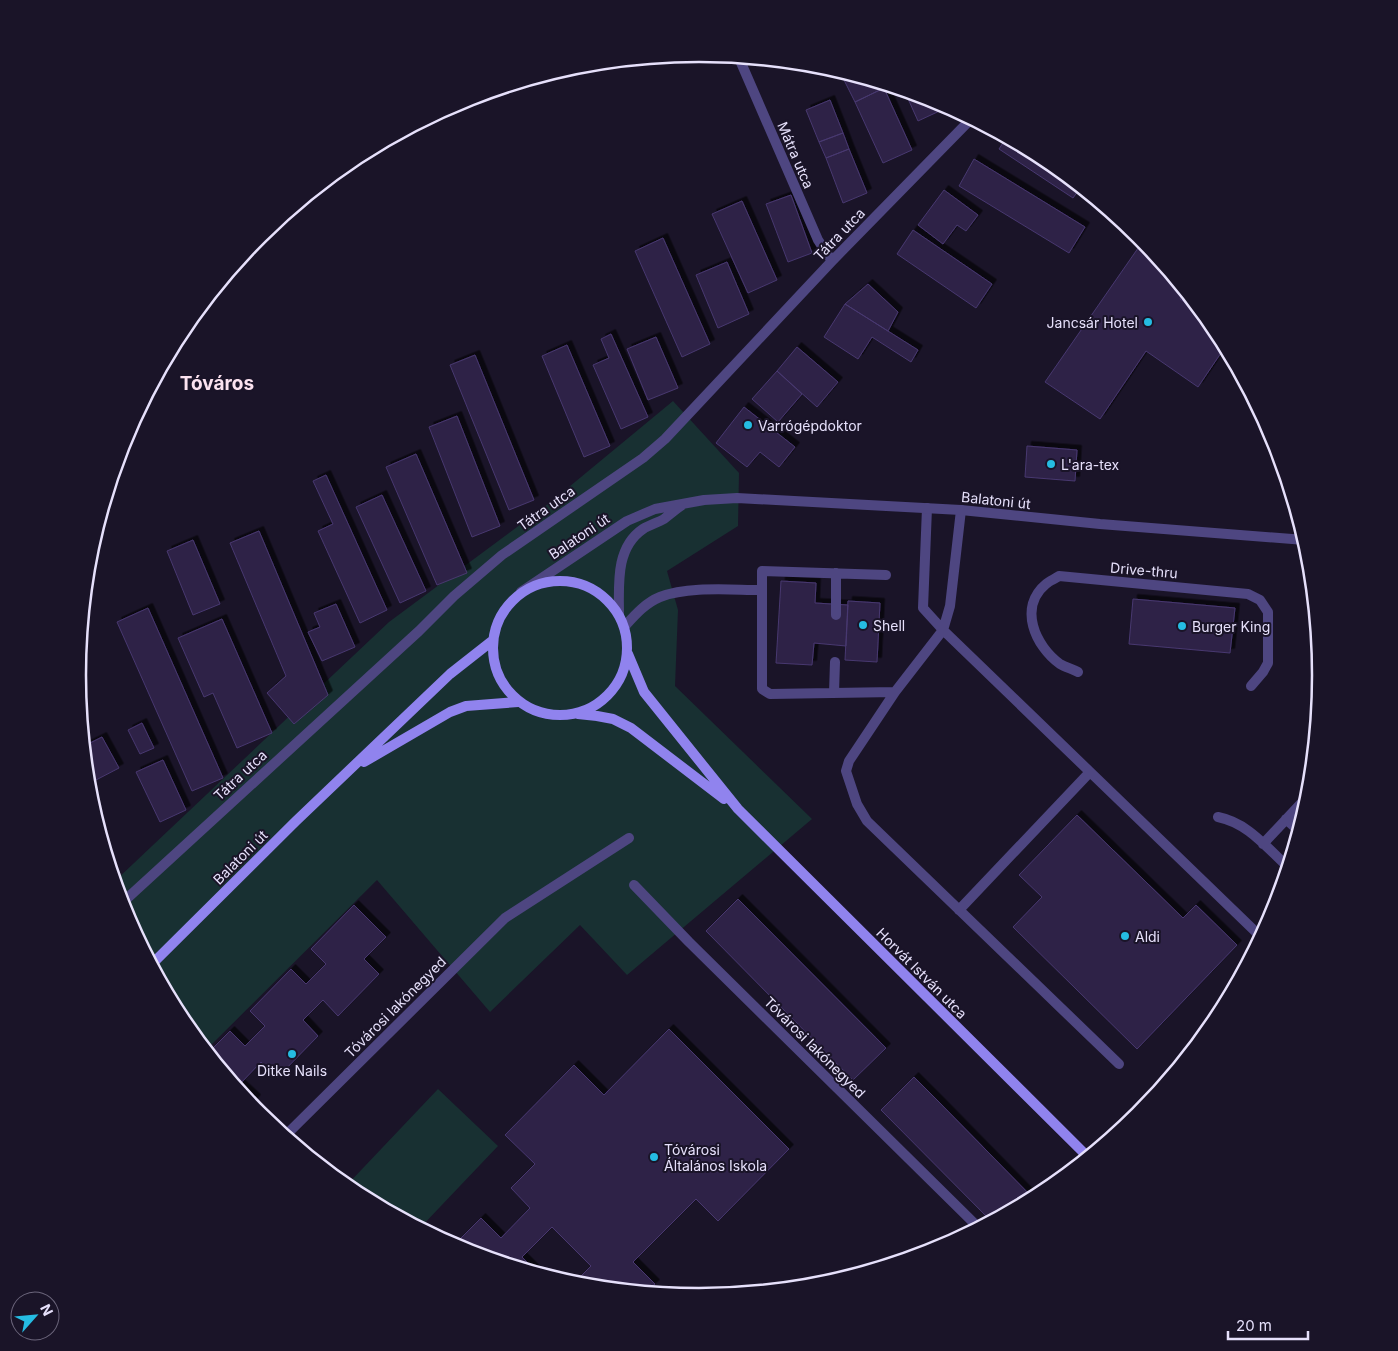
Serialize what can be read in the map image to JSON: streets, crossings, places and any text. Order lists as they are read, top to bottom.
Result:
{
  "streets": {
    "main road": ["Balatoni út", "Horvát István utca"],
    "street": [
      "Mátra utca",
      "Tátra utca",
      "Drive-thru",
      "Tóvárosi lakónegyed"
    ]
  },
  "crossings": [
    ["Mátra utca", "Tátra utca"],
    ["Balatoni út", "Horvát István utca"]
  ],
  "districts": ["Tóváros"],
  "places": [
    "Jancsár Hotel",
    "Varrógépdoktor",
    "L'ara-tex",
    "Shell",
    "Burger King",
    "Aldi",
    "Ditke Nails",
    "Tóvárosi Általános Iskola"
  ],
  "scale_bar": "20 m",
  "north": "top right"
}
